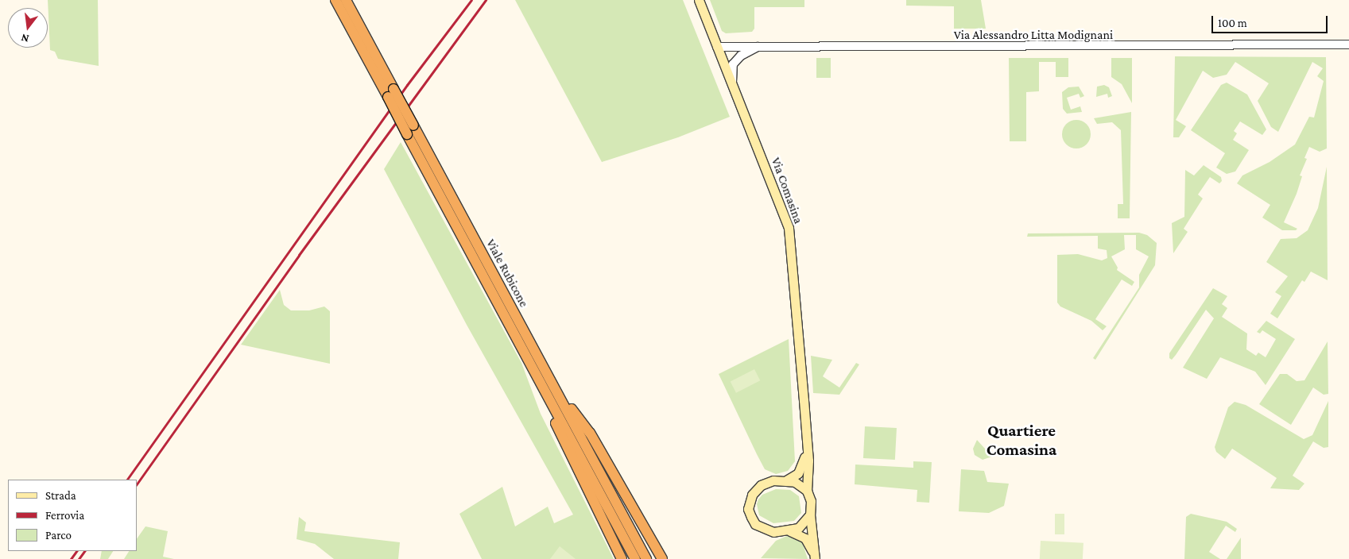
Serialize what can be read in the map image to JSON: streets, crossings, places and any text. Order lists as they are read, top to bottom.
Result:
{
  "streets": {
    "highway": ["Viale Rubicone"],
    "main road": ["Via Comasina"],
    "street": ["Via Alessandro Litta Modignani"]
  },
  "crossings": [
    ["Via Alessandro Litta Modignani", "Via Comasina"]
  ],
  "districts": ["Quartiere Comasina"],
  "legend": ["Strada", "Ferrovia", "Parco"],
  "scale_bar": "100 m",
  "north": "bottom"
}
